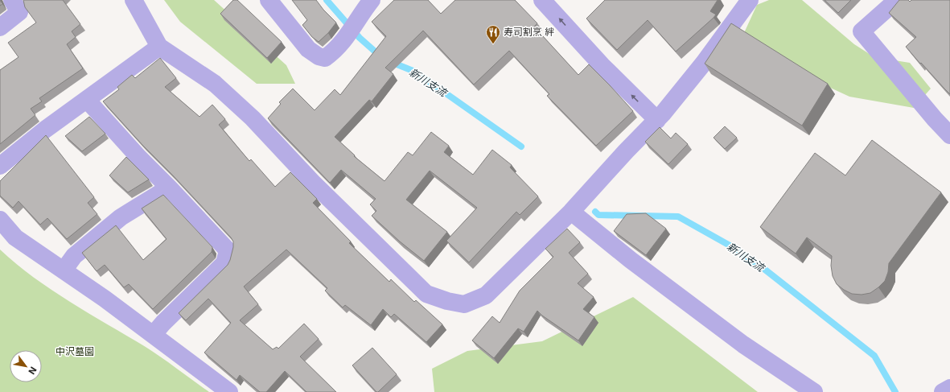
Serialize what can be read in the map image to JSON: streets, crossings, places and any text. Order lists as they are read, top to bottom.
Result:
{
  "water": ["新川支流"],
  "parks": ["中沢墓園"],
  "places": {
    "restaurant": ["寿司割烹 絆"]
  },
  "north": "bottom right"
}
